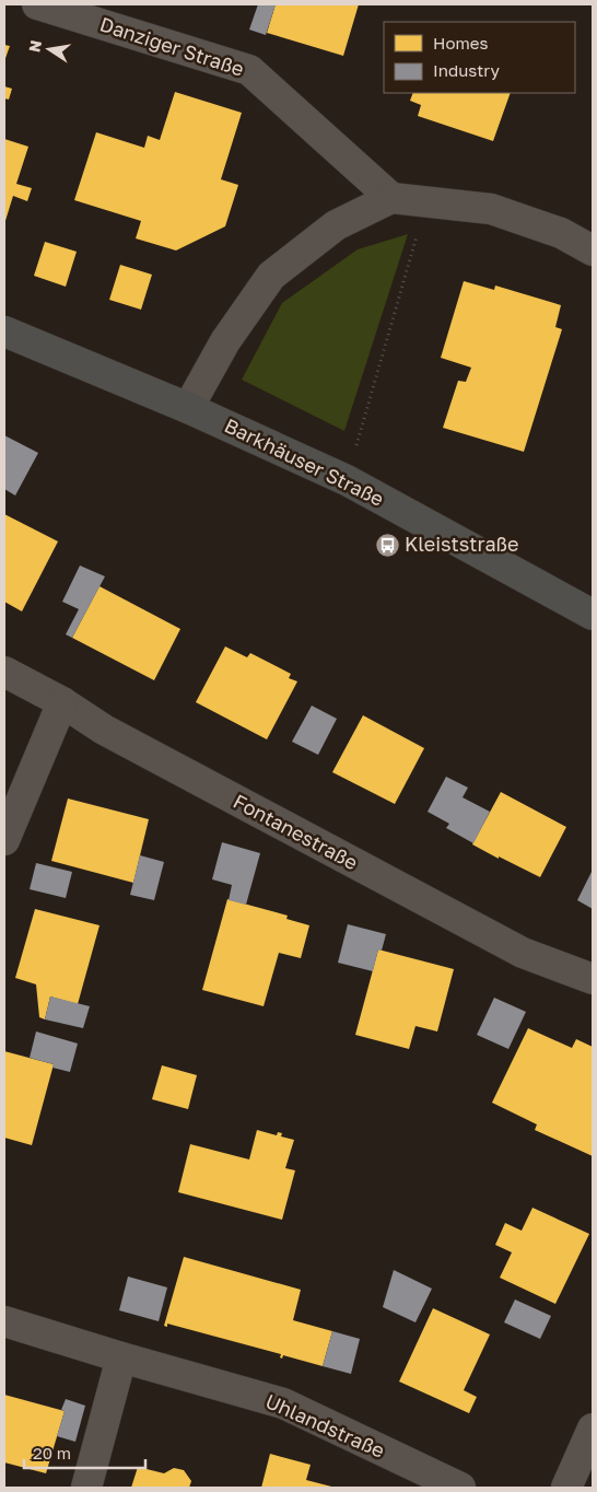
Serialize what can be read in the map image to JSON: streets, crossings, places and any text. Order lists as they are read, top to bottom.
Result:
{
  "streets": {
    "street": [
      "Danziger Straße",
      "Barkhäuser Straße",
      "Fontanestraße",
      "Uhlandstraße"
    ]
  },
  "places": {
    "bus stop": ["Kleiststraße"]
  },
  "legend": ["Homes", "Industry"],
  "scale_bar": "20 m",
  "north": "left"
}
